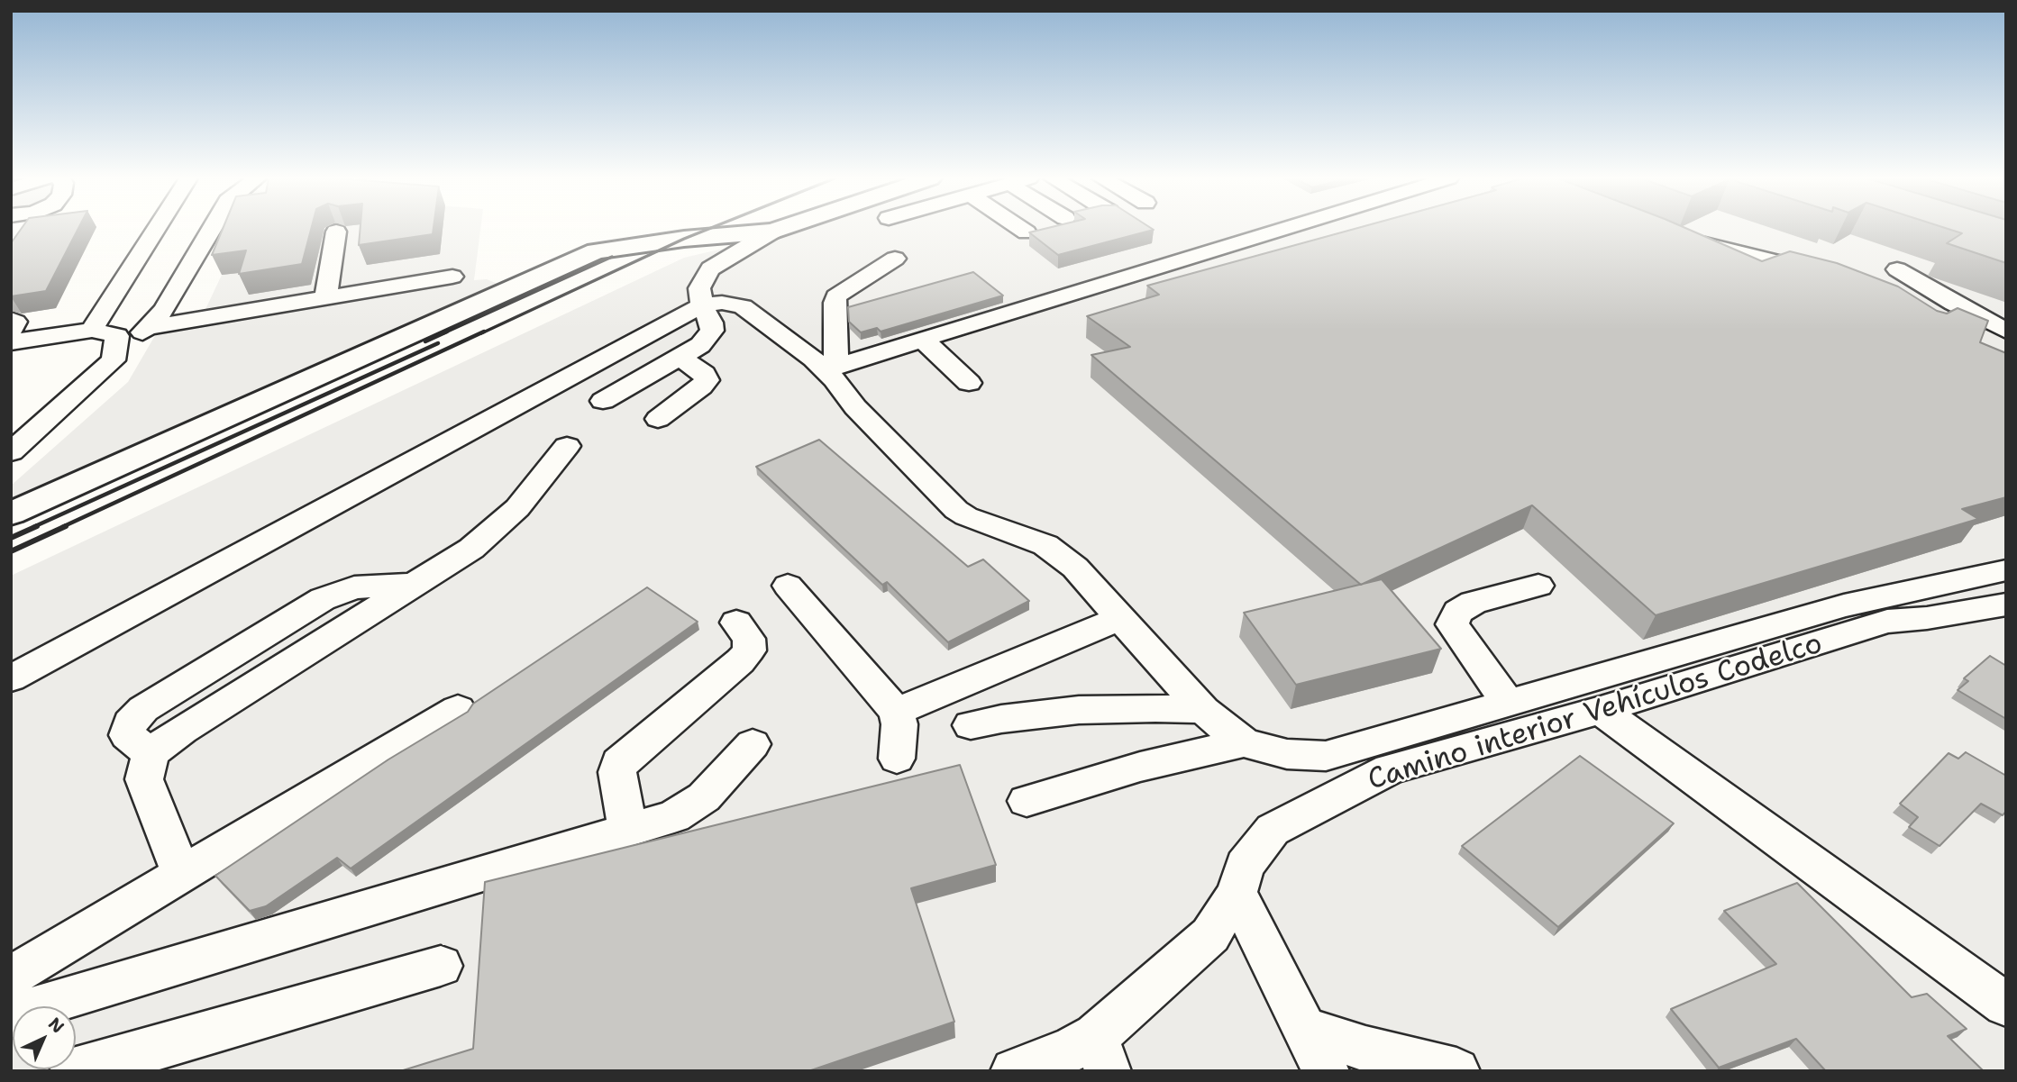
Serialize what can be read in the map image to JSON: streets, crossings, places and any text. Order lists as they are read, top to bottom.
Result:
{
  "streets": {
    "street": ["Camino interior Vehículos Codelco"]
  },
  "north": "top right"
}
